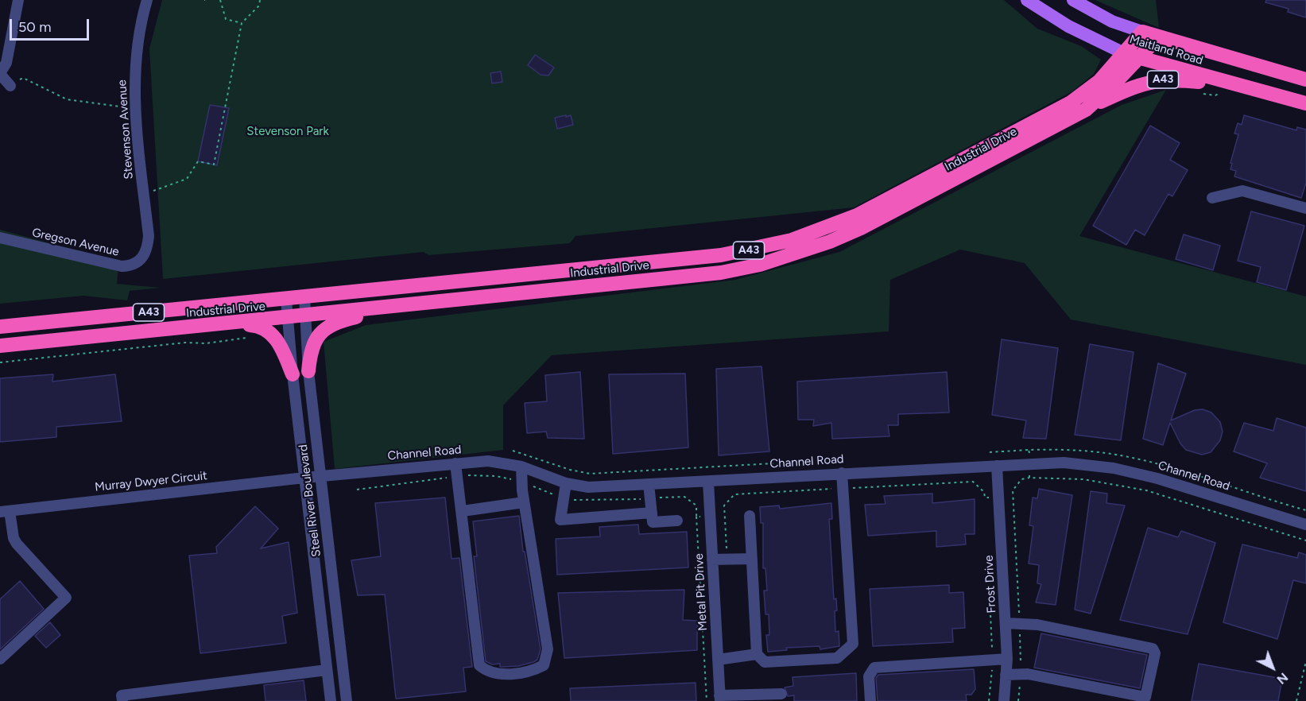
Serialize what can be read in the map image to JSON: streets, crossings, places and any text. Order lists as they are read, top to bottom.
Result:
{
  "streets": {
    "highway": ["Maitland Road", "A43", "Industrial Drive"],
    "street": [
      "Stevenson Avenue",
      "Gregson Avenue",
      "Channel Road",
      "Murray Dwyer Circuit",
      "Steel River Boulevard",
      "Frost Drive",
      "Metal Pit Drive"
    ]
  },
  "crossings": [
    ["Maitland Road", "A43"],
    ["Maitland Road", "Industrial Drive"],
    ["A43", "Industrial Drive"],
    ["Stevenson Avenue", "Gregson Avenue"],
    ["Industrial Drive", "Steel River Boulevard"],
    ["Channel Road", "Murray Dwyer Circuit"],
    ["Channel Road", "Steel River Boulevard"],
    ["Channel Road", "Frost Drive"],
    ["Channel Road", "Metal Pit Drive"],
    ["Murray Dwyer Circuit", "Steel River Boulevard"]
  ],
  "parks": ["Stevenson Park"],
  "scale_bar": "50 m",
  "north": "bottom right"
}
